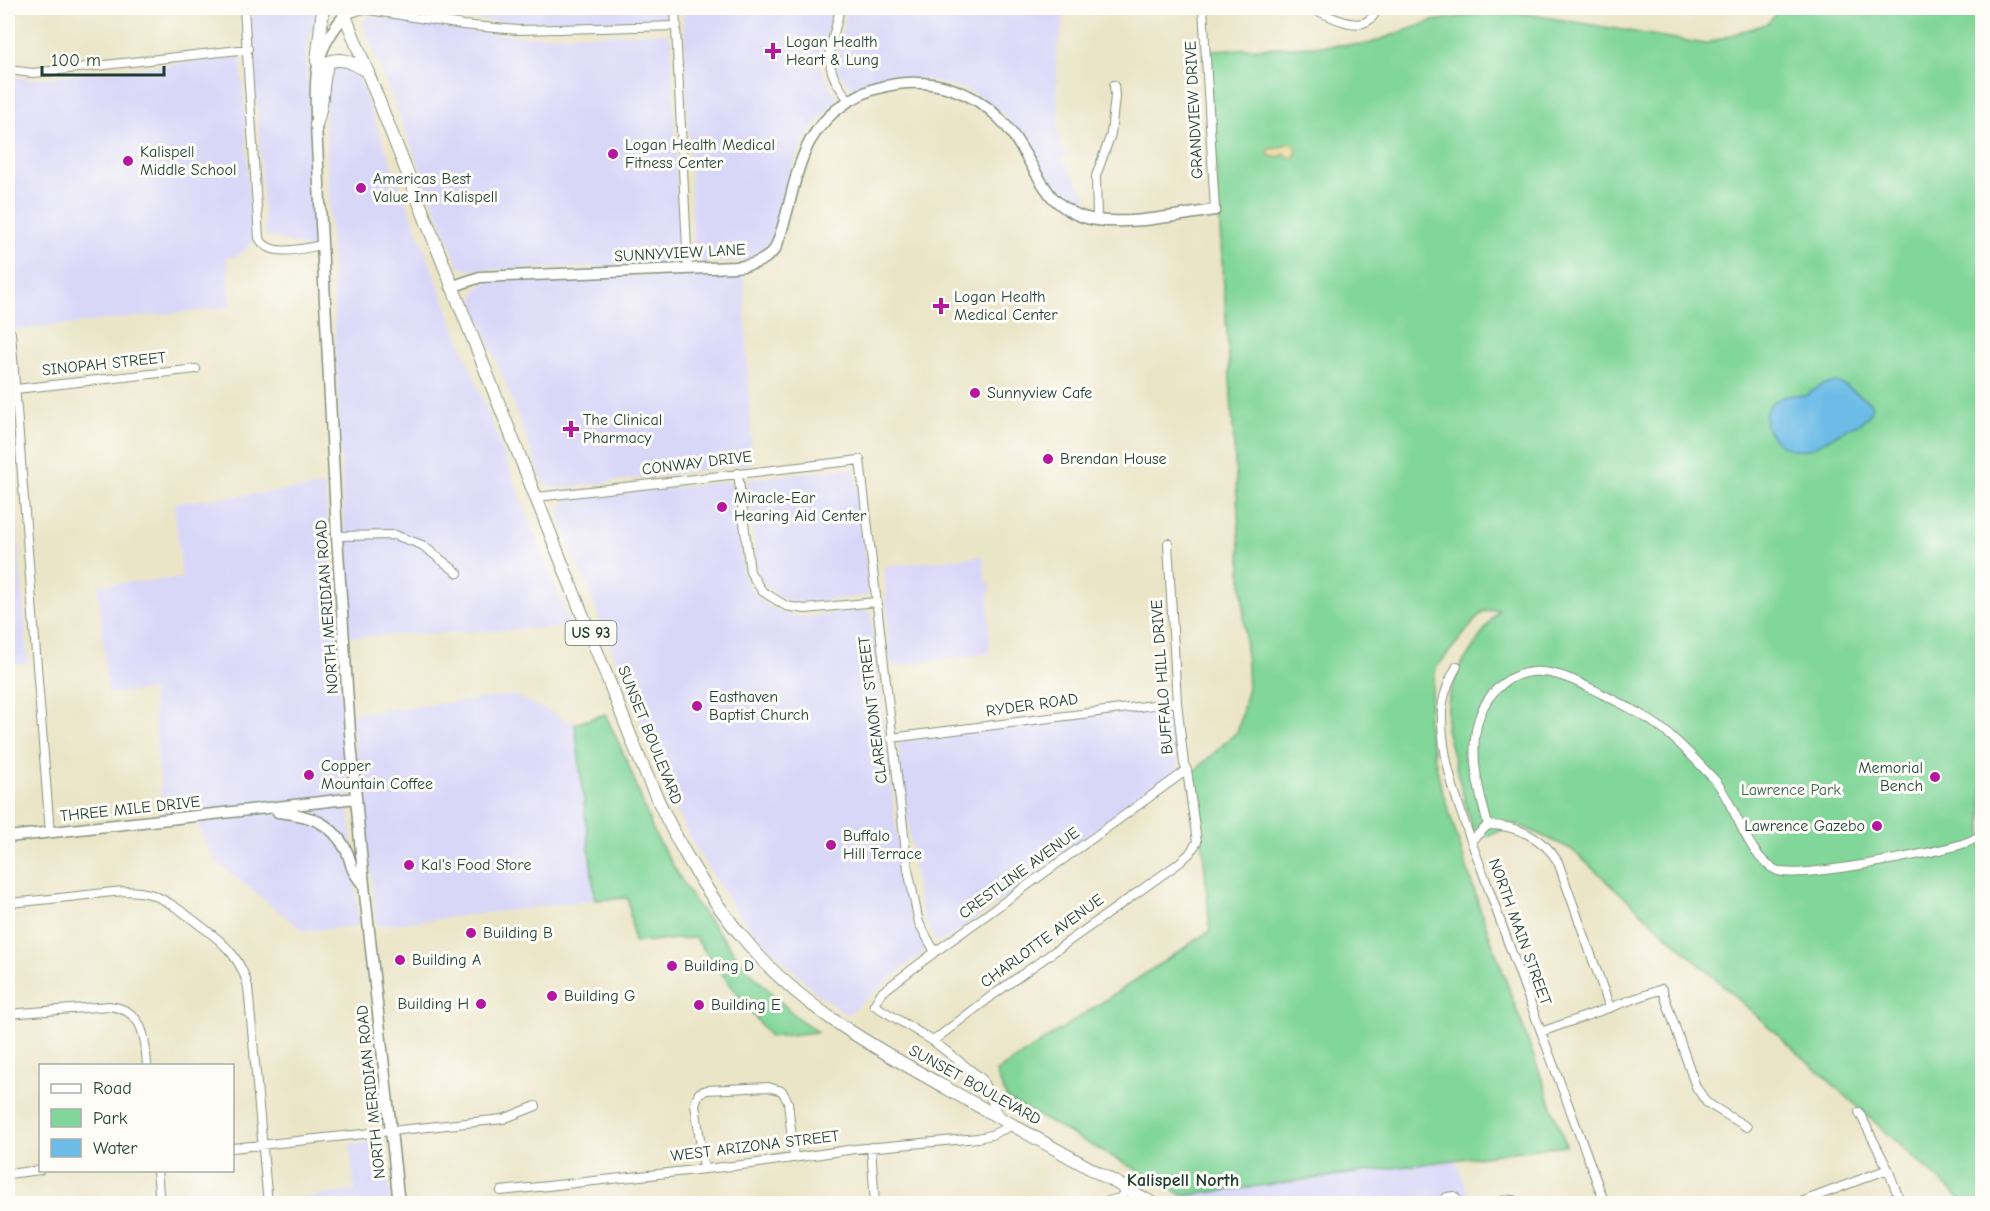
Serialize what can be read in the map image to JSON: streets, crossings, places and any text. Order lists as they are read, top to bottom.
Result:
{
  "streets": {
    "main road": [
      "SUNNYVIEW LANE",
      "NORTH MERIDIAN ROAD",
      "US 93",
      "SUNSET BOULEVARD",
      "THREE MILE DRIVE"
    ],
    "street": [
      "GRANDVIEW DRIVE",
      "SINOPAH STREET",
      "CONWAY DRIVE",
      "BUFFALO HILL DRIVE",
      "RYDER ROAD",
      "CLAREMONT STREET",
      "CRESTLINE AVENUE",
      "NORTH MAIN STREET",
      "CHARLOTTE AVENUE",
      "WEST ARIZONA STREET"
    ]
  },
  "crossings": [
    ["GRANDVIEW DRIVE", "SUNNYVIEW LANE"],
    ["SUNNYVIEW LANE", "SUNSET BOULEVARD"],
    ["CONWAY DRIVE", "CLAREMONT STREET"],
    ["CONWAY DRIVE", "SUNSET BOULEVARD"],
    ["NORTH MERIDIAN ROAD", "SUNSET BOULEVARD"],
    ["NORTH MERIDIAN ROAD", "THREE MILE DRIVE"],
    ["BUFFALO HILL DRIVE", "RYDER ROAD"],
    ["BUFFALO HILL DRIVE", "CRESTLINE AVENUE"],
    ["BUFFALO HILL DRIVE", "CHARLOTTE AVENUE"],
    ["RYDER ROAD", "CLAREMONT STREET"],
    ["CLAREMONT STREET", "CRESTLINE AVENUE"],
    ["SUNSET BOULEVARD", "WEST ARIZONA STREET"],
    ["CRESTLINE AVENUE", "CHARLOTTE AVENUE"]
  ],
  "districts": ["Kalispell North"],
  "parks": ["Lawrence Park"],
  "places": {
    "health": ["Logan Health Heart & Lung", "Logan Health Medical Center", "The Clinical Pharmacy"],
    "other": [
      "Logan Health Medical Fitness Center",
      "Kalispell Middle School",
      "Americas Best Value Inn Kalispell",
      "Sunnyview Cafe",
      "Brendan House",
      "Miracle-Ear Hearing Aid Center",
      "Easthaven Baptist Church",
      "Copper Mountain Coffee",
      "Memorial Bench",
      "Lawrence Gazebo",
      "Buffalo Hill Terrace",
      "Kal's Food Store",
      "Building B",
      "Building A",
      "Building D",
      "Building G",
      "Building H",
      "Building E"
    ]
  },
  "legend": ["Road", "Park", "Water"],
  "scale_bar": "100 m"
}
